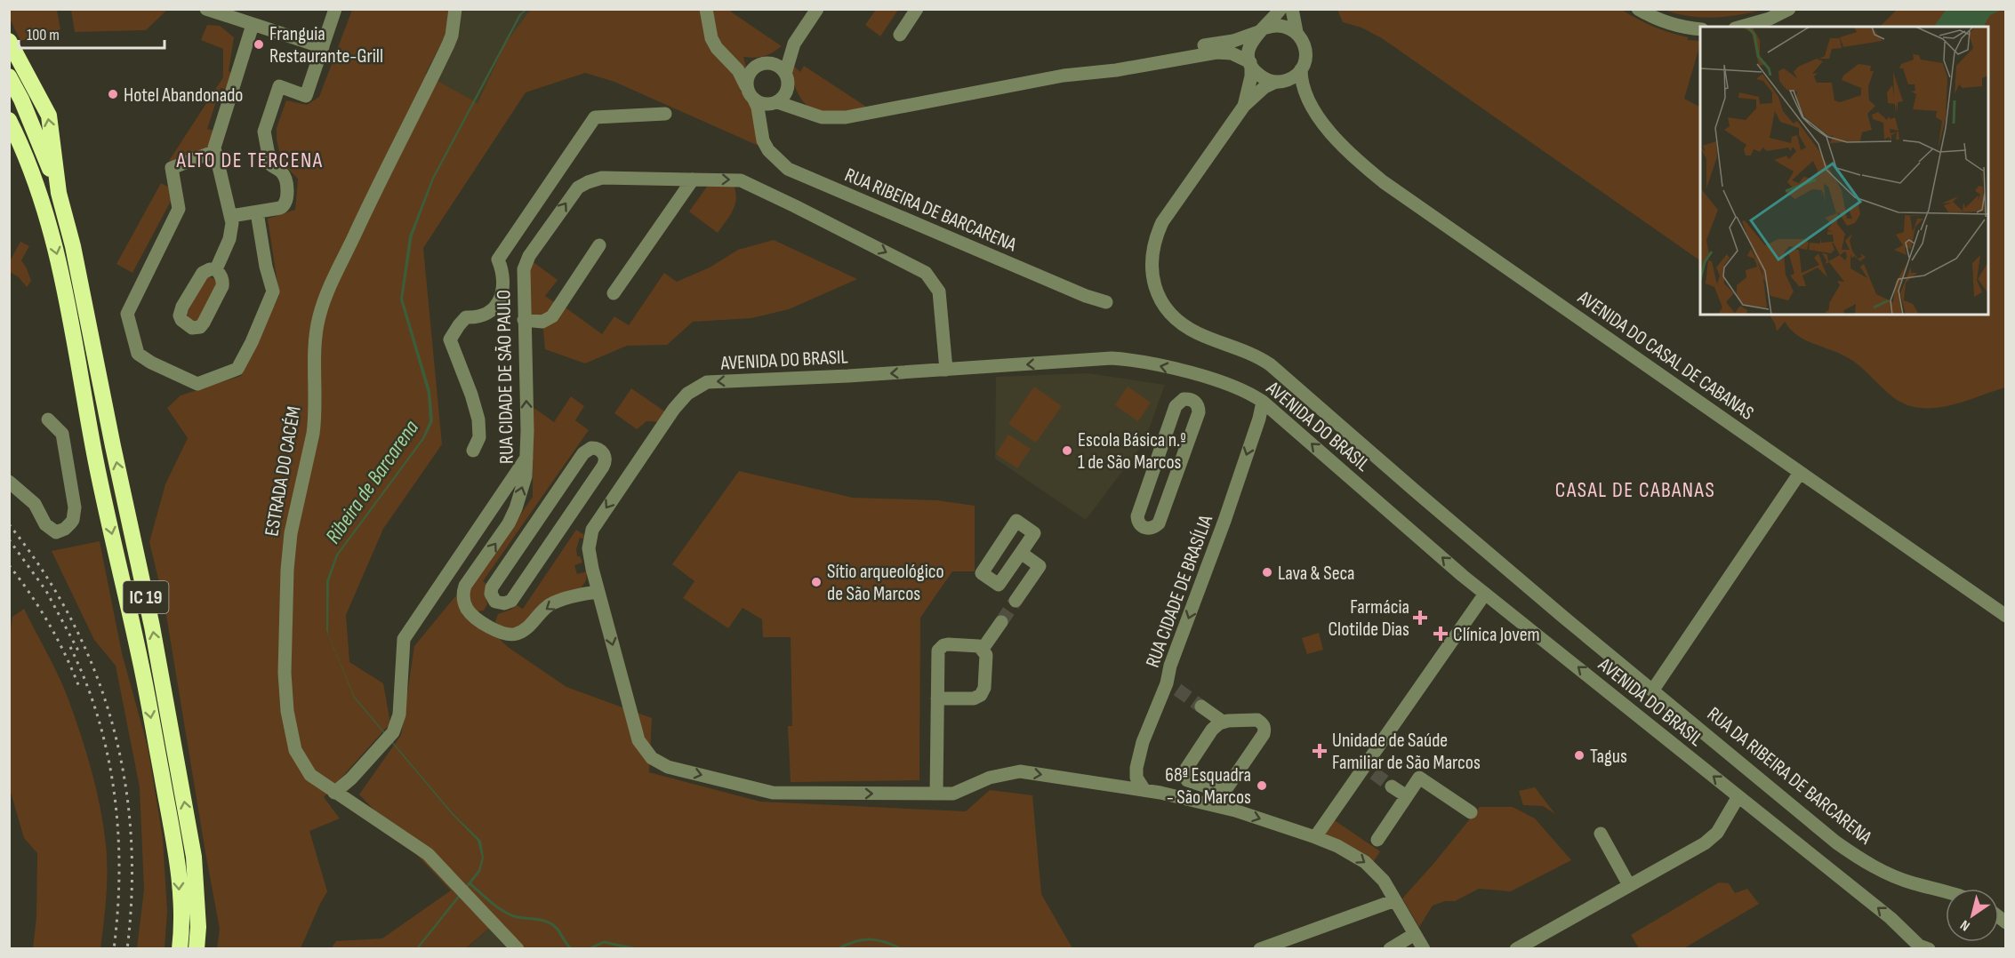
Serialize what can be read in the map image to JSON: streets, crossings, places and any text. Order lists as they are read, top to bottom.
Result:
{
  "streets": {
    "highway": ["IC 19"],
    "street": [
      "RUA RIBEIRA DE BARCARENA",
      "AVENIDA DO CASAL DE CABANAS",
      "AVENIDA DO BRASIL",
      "RUA CIDADE DE SÃO PAULO",
      "ESTRADA DO CACÉM",
      "RUA CIDADE DE BRASÍLIA",
      "RUA DA RIBEIRA DE BARCARENA"
    ]
  },
  "crossings": [
    ["AVENIDA DO BRASIL", "RUA CIDADE DE SÃO PAULO"],
    ["AVENIDA DO BRASIL", "RUA CIDADE DE BRASÍLIA"]
  ],
  "one_way": ["RUA CIDADE DE BRASÍLIA"],
  "districts": ["ALTO DE TERCENA", "CASAL DE CABANAS"],
  "water": ["Ribeira de Barcarena"],
  "places": {
    "other": [
      "Franguia Restaurante-Grill",
      "Hotel Abandonado",
      "Escola Básica n.º 1 de São Marcos",
      "Lava & Seca",
      "Sítio arqueológico de São Marcos",
      "Tagus",
      "68ª Esquadra - São Marcos"
    ],
    "health": ["Farmácia Clotilde Dias", "Clínica Jovem", "Unidade de Saúde Familiar de São Marcos"]
  },
  "scale_bar": "100 m",
  "north": "bottom left"
}
